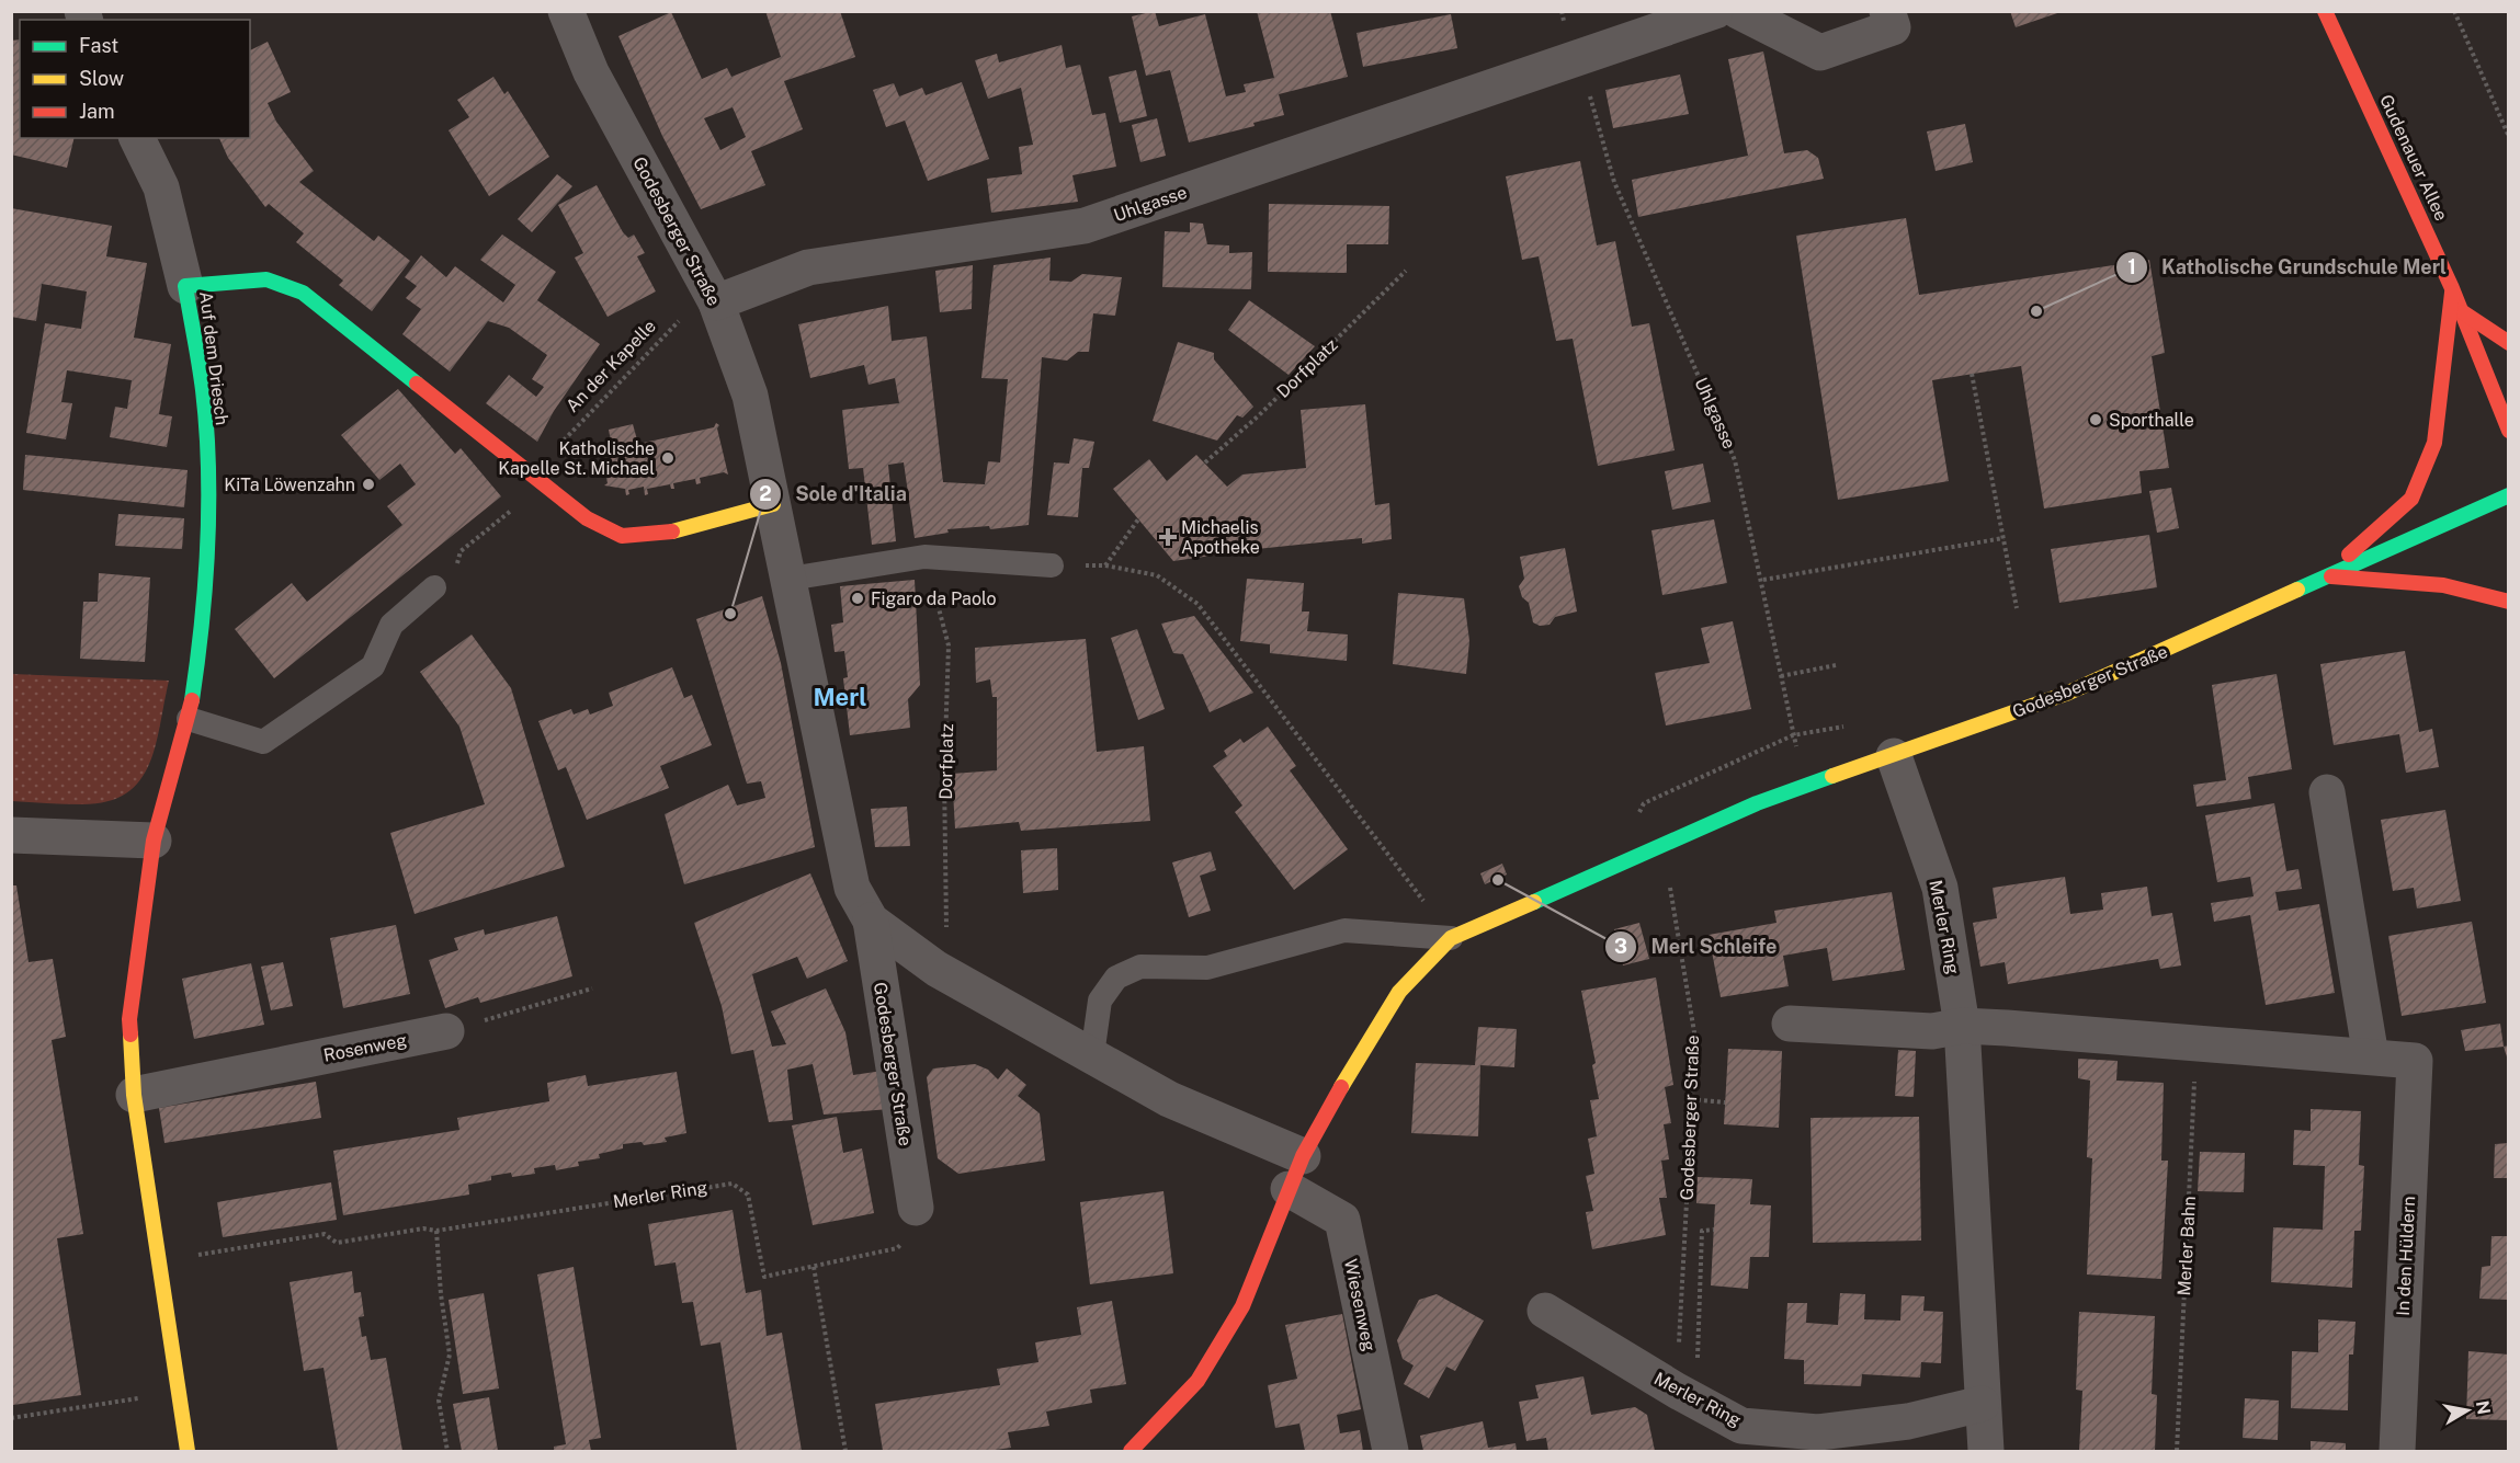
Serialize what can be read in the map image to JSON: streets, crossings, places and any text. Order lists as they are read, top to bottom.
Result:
{
  "streets": {
    "street": [
      "Gudenauer Allee",
      "Uhlgasse",
      "Godesberger Straße",
      "Auf dem Driesch",
      "Merler Ring",
      "Rosenweg",
      "In den Hüldern",
      "Wiesenweg"
    ],
    "path": ["An der Kapelle", "Dorfplatz", "Merler Bahn"]
  },
  "crossings": [
    ["Uhlgasse", "Godesberger Straße"],
    ["Uhlgasse", "An der Kapelle"],
    ["Godesberger Straße", "An der Kapelle"],
    ["Godesberger Straße", "Dorfplatz"],
    ["Godesberger Straße", "Merler Ring"],
    ["Auf dem Driesch", "An der Kapelle"]
  ],
  "districts": ["Merl"],
  "places": {
    "other": [
      "Katholische Grundschule Merl",
      "Sporthalle",
      "Katholische Kapelle St. Michael",
      "KiTa Löwenzahn",
      "Figaro da Paolo",
      "Sole d'Italia",
      "Merl Schleife"
    ],
    "health": ["Michaelis Apotheke"]
  },
  "legend": ["Fast", "Slow", "Jam"],
  "north": "right"
}
